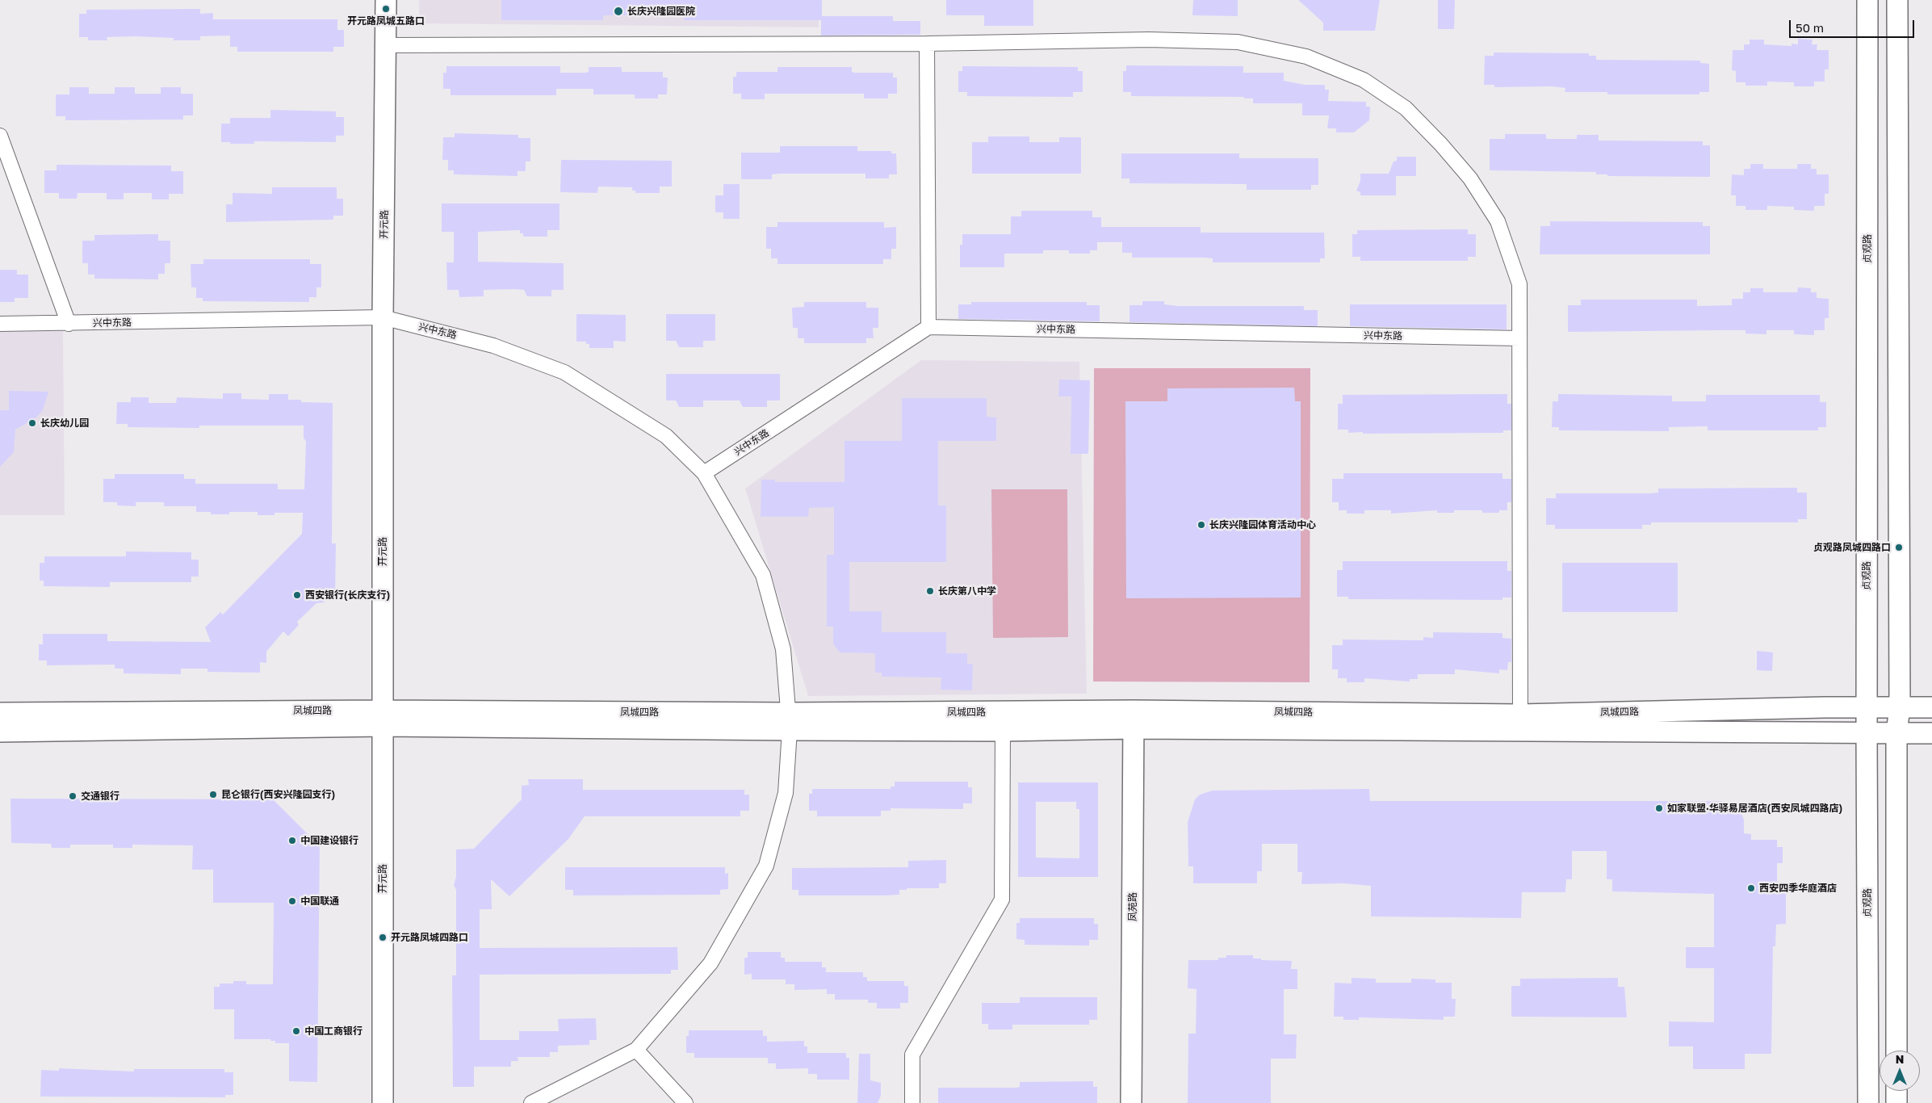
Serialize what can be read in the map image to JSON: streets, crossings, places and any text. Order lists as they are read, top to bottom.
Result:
{
  "streets": {
    "street": [
      "开元路",
      "贞观路",
      "兴中东路",
      "凤城四路",
      "凤苑路"
    ]
  },
  "crossings": [
    ["开元路", "兴中东路"],
    ["开元路", "凤城四路"],
    ["贞观路", "凤城四路"],
    ["凤城四路", "凤苑路"]
  ],
  "places": [
    "开元路凤城五路口",
    "长庆兴隆园医院",
    "长庆幼儿园",
    "长庆兴隆园体育活动中心",
    "贞观路凤城四路口",
    "长庆第八中学",
    "西安银行(长庆支行)",
    "昆仑银行(西安兴隆园支行)",
    "交通银行",
    "如家联盟·华驿易居酒店(西安凤城四路店)",
    "中国建设银行",
    "西安四季华庭酒店",
    "中国联通",
    "开元路凤城四路口",
    "中国工商银行"
  ],
  "scale_bar": "50 m",
  "north": "top"
}
